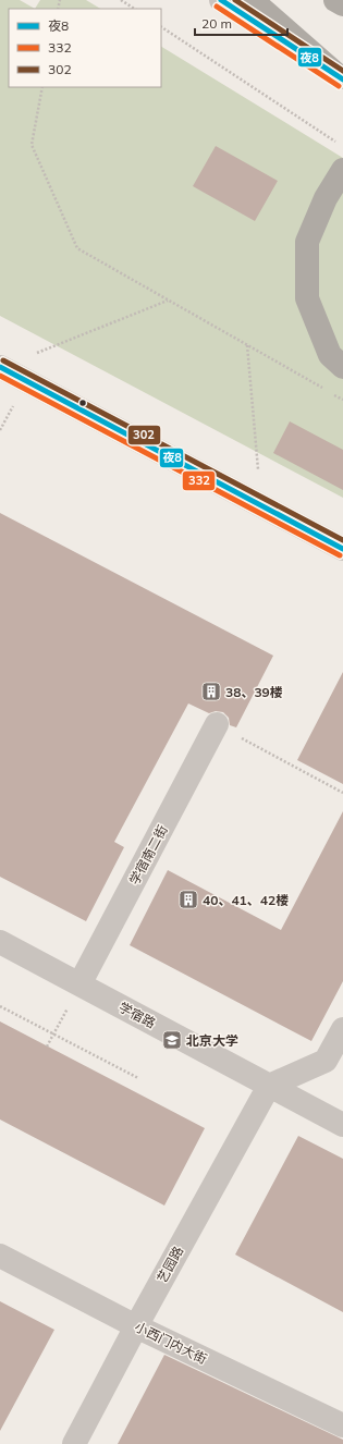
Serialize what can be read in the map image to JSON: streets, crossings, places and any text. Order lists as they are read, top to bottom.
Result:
{
  "streets": {
    "street": [
      "学宿南二街",
      "学宿路",
      "艺园路",
      "小西门内大街"
    ]
  },
  "crossings": [
    ["学宿南二街", "学宿路"],
    ["学宿路", "艺园路"],
    ["艺园路", "小西门内大街"]
  ],
  "places": {
    "building": ["38、39楼", "40、41、42楼"],
    "school or university": ["北京大学"]
  },
  "lines": ["transit line 夜8", "transit line 302", "transit line 332"],
  "legend": ["夜8", "332", "302"],
  "scale_bar": "20 m"
}
